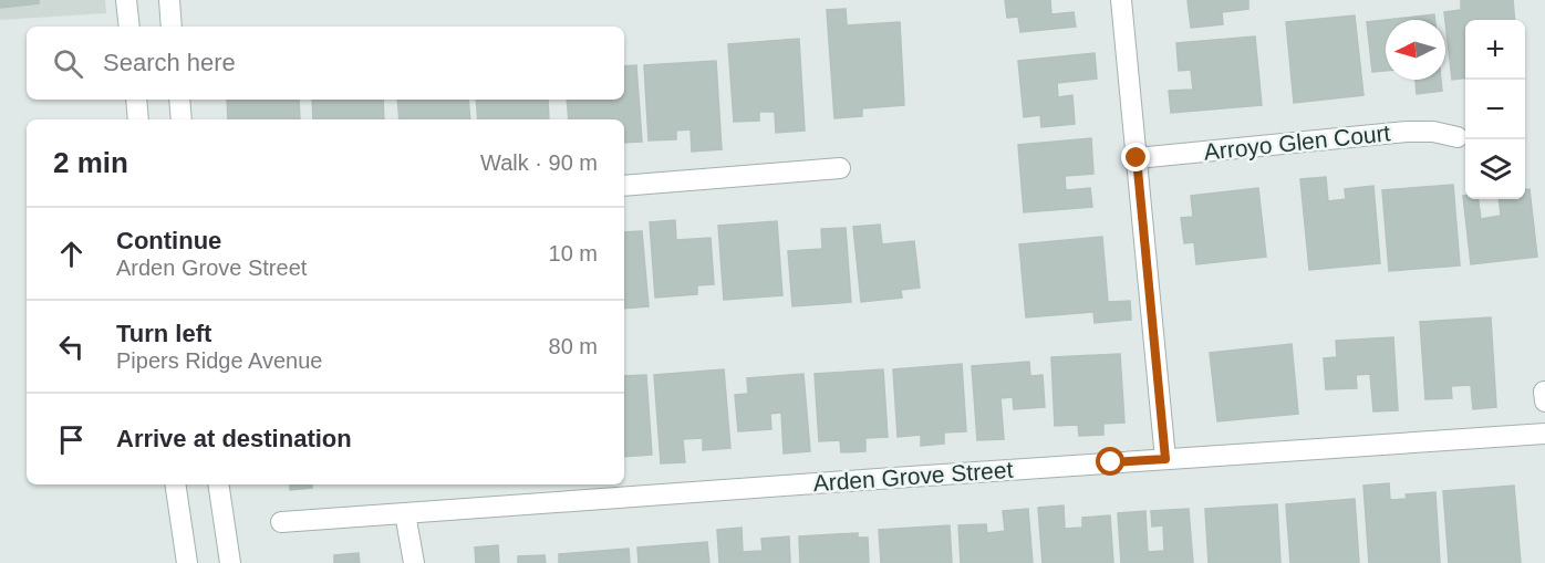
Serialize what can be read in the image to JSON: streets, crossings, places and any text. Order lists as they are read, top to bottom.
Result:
{
  "streets": {
    "street": ["Arroyo Glen Court", "Arden Grove Street"]
  },
  "north": "left",
  "page": {
    "map_buttons": ["+", "−"],
    "search": "Search here",
    "heading": ["2 min", "Walk · 90 m"],
    "list": [
      ["Continue", "Arden Grove Street", "10 m"],
      ["Turn left", "Pipers Ridge Avenue", "80 m"],
      "Arrive at destination"
    ]
  }
}
